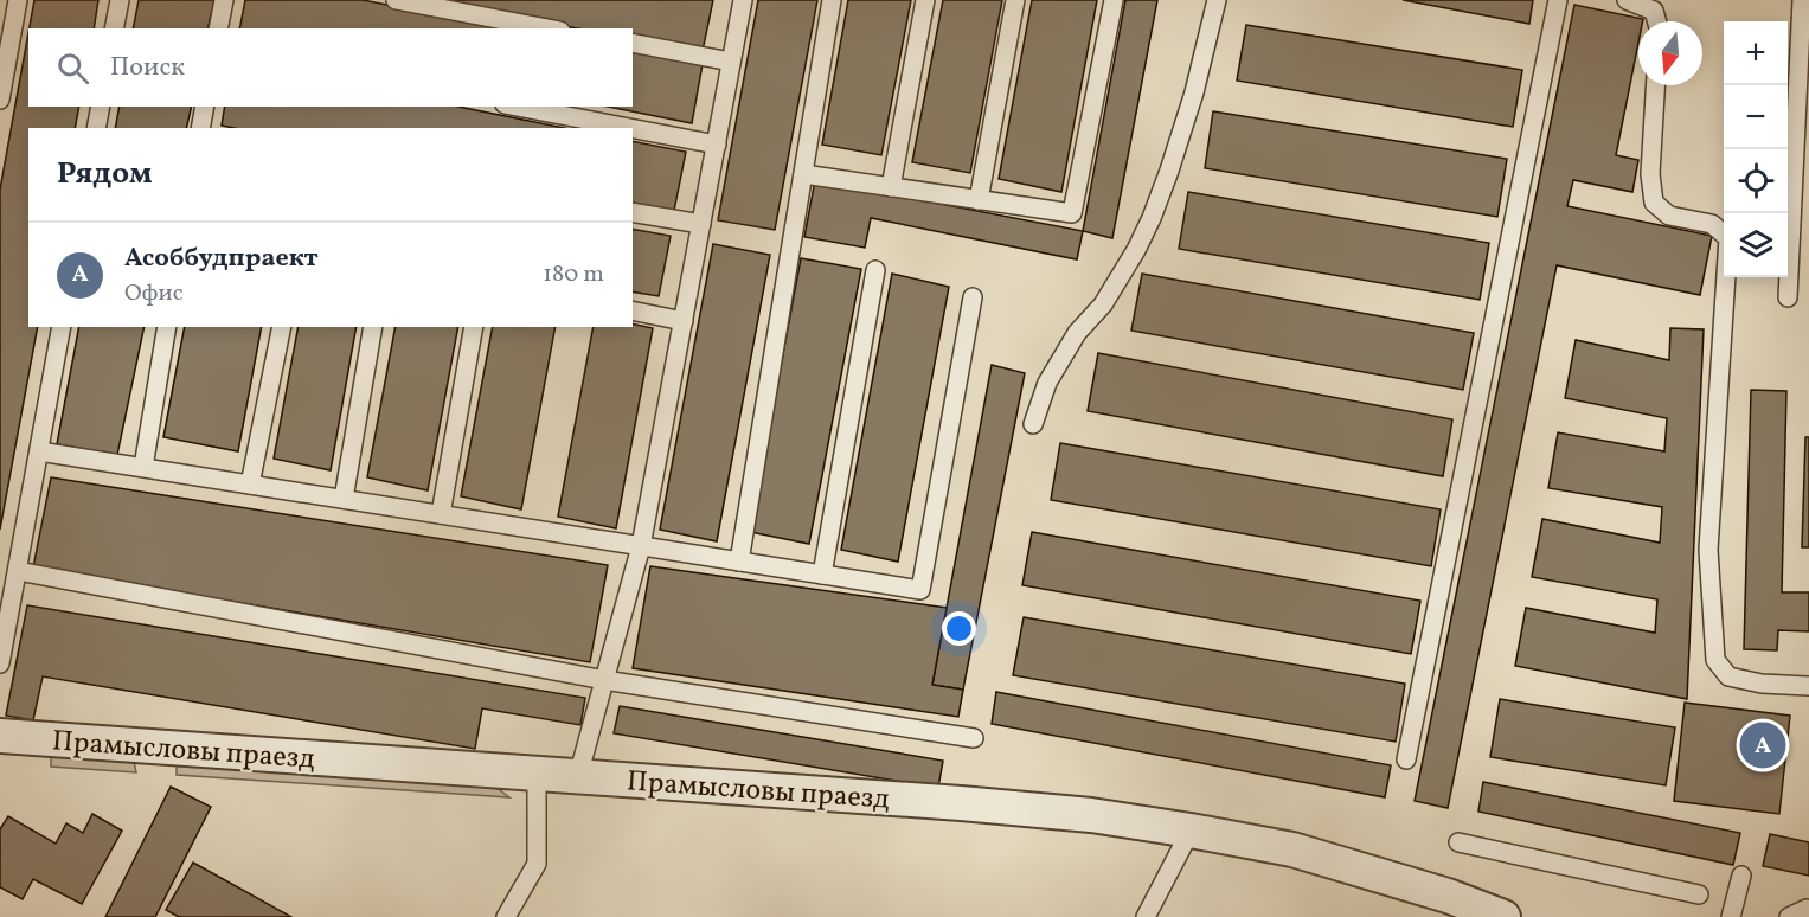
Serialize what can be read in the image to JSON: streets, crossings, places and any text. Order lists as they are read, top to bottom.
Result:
{
  "streets": {
    "street": ["Прамысловы праезд"]
  },
  "north": "bottom",
  "page": {
    "map_buttons": ["+", "−"],
    "search": "Поиск",
    "heading": "Рядом",
    "list": [
      {
        "mark": "A",
        "name": "Асоббудпраект",
        "note": "Офис",
        "value": "180 m"
      }
    ],
    "pins": "A"
  }
}
